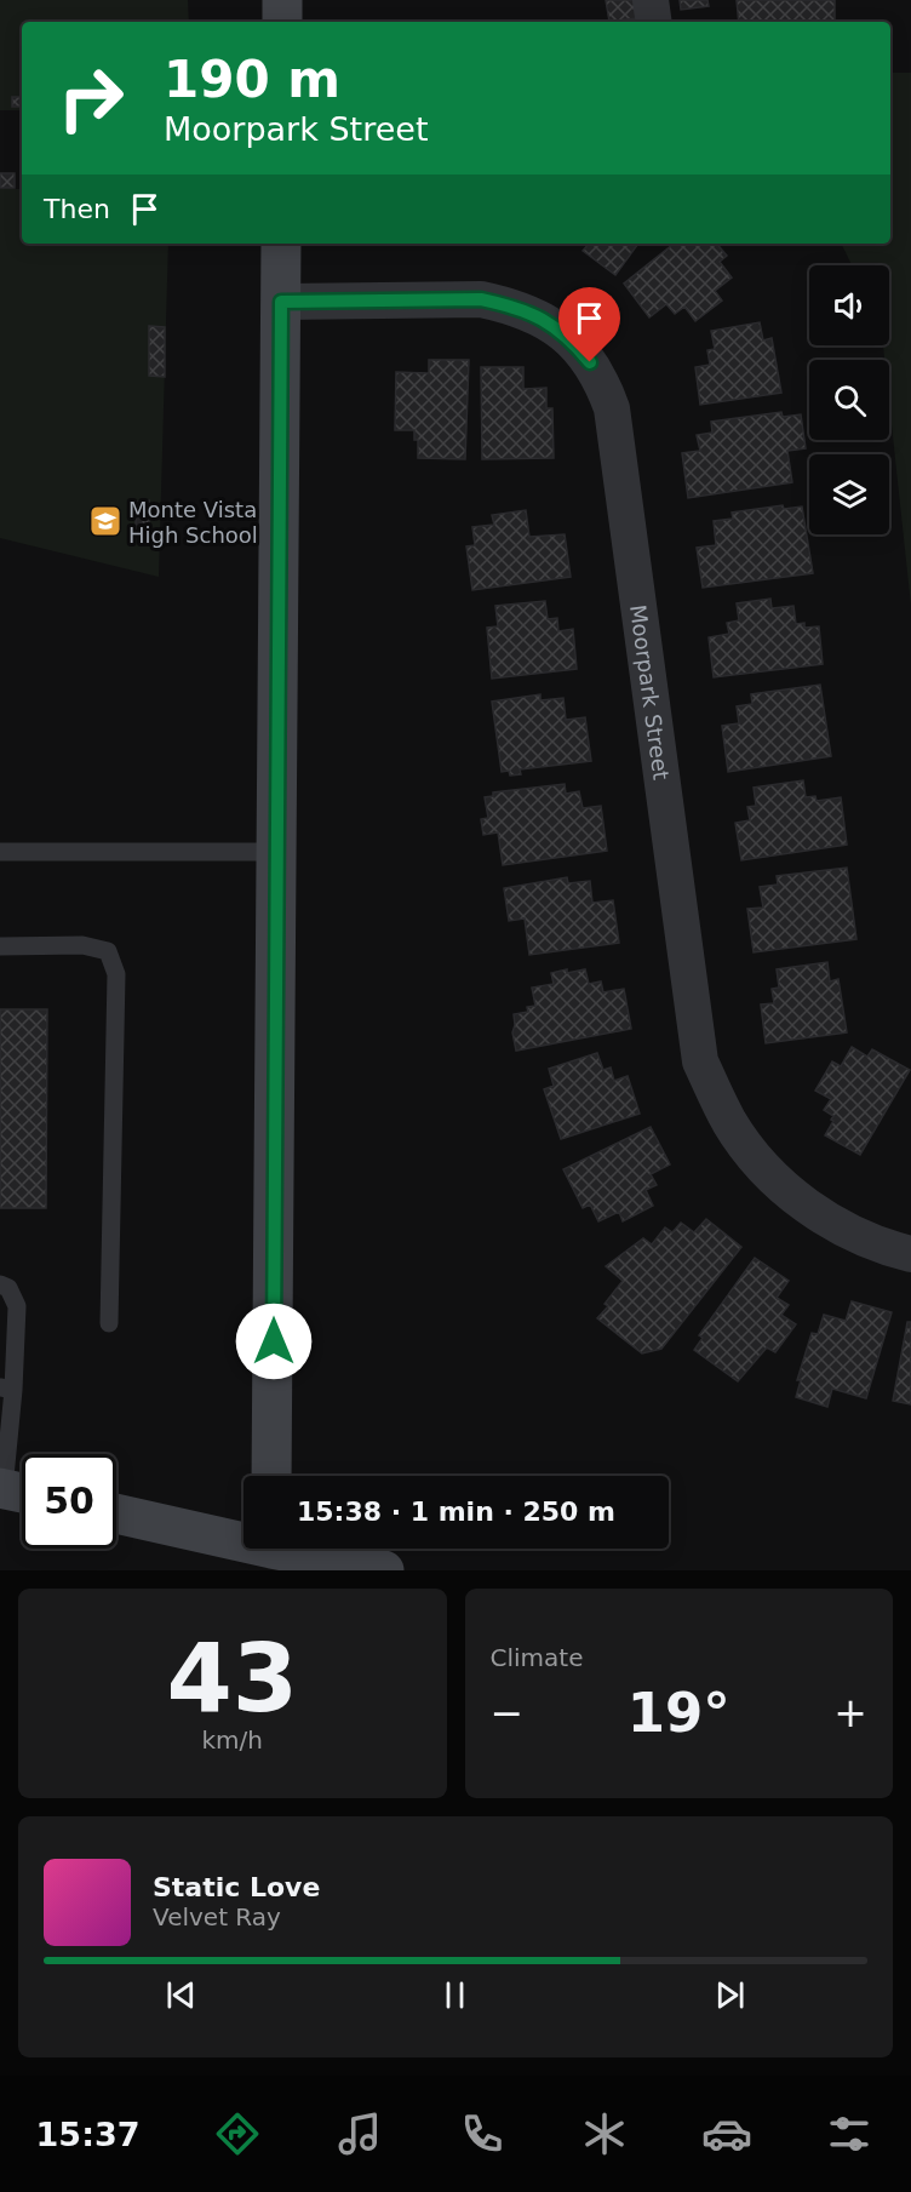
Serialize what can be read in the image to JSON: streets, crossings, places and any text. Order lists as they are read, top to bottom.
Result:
{
  "streets": {
    "street": ["Moorpark Street"]
  },
  "places": {
    "school or university": ["Monte Vista High School"]
  },
  "page": {
    "turn": ["190 m", "Moorpark Street"],
    "then": "Then",
    "limit": "50",
    "trip": "15:38 · 1 min · 250 m",
    "tile": [
      ["43", "km/h"],
      "Climate"
    ],
    "heat": ["−", "19°", "+"],
    "song": ["Static Love", "Velvet Ray"],
    "tabs": "15:37"
  }
}
